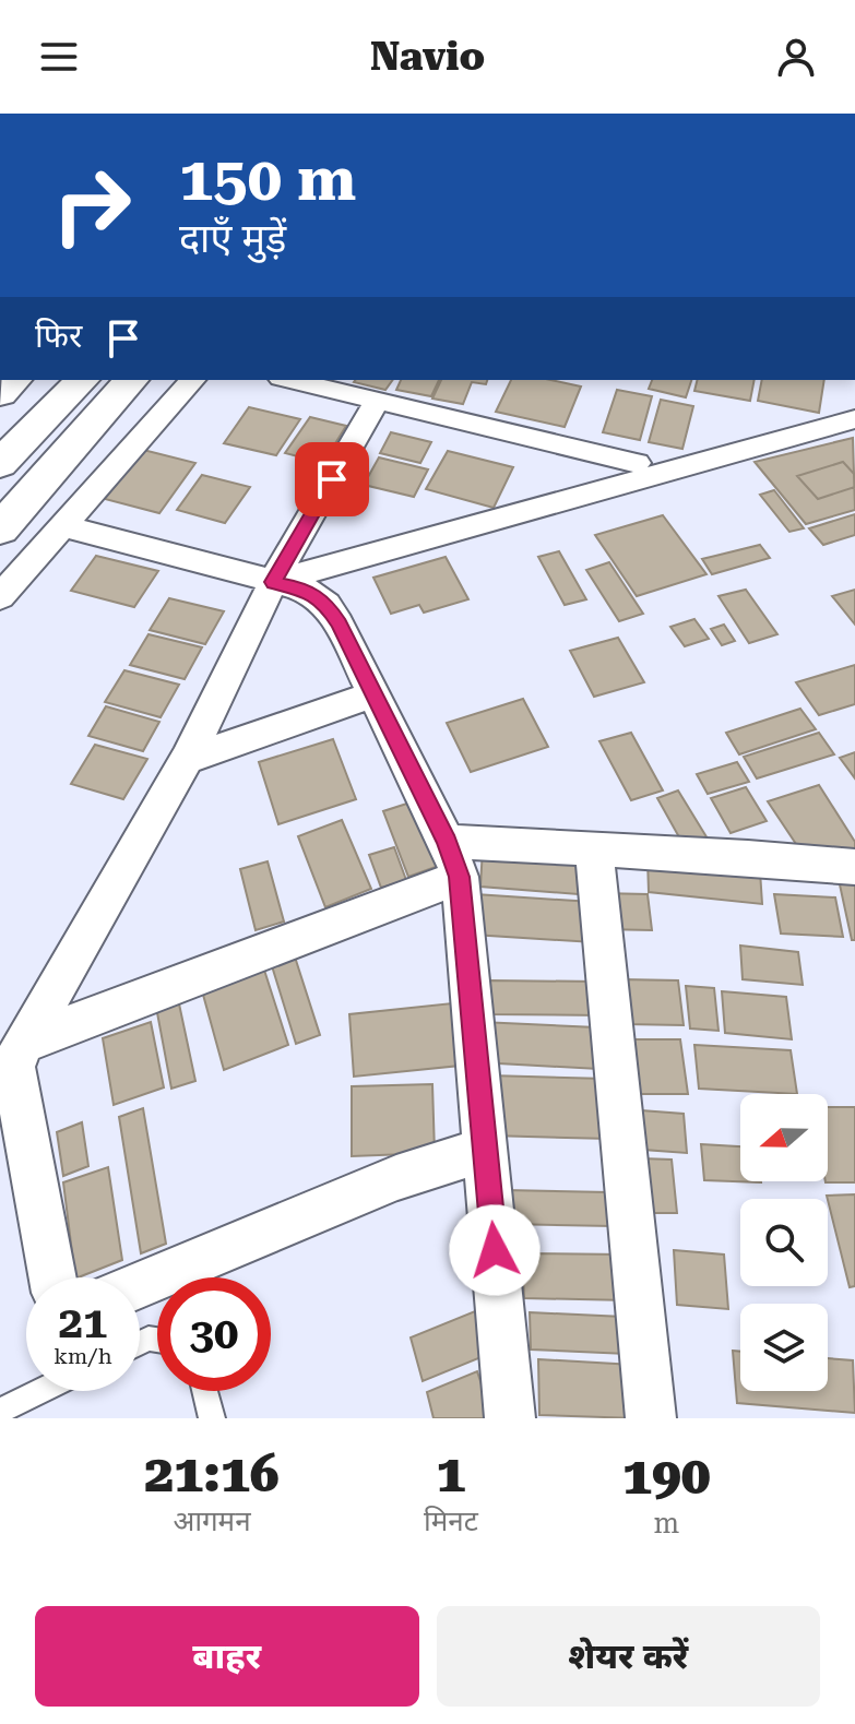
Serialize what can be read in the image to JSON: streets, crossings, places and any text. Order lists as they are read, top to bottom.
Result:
{
  "north": "left",
  "page": {
    "header": "Navio",
    "turn": ["150 m", "दाएँ मुड़ें"],
    "then": "फिर",
    "speed": "21 km/h",
    "limit": "30",
    "eta": [
      "21:16",
      "आगमन",
      "1",
      "मिनट",
      "190",
      "m"
    ],
    "buttons": ["बाहर", "शेयर करें"]
  }
}
